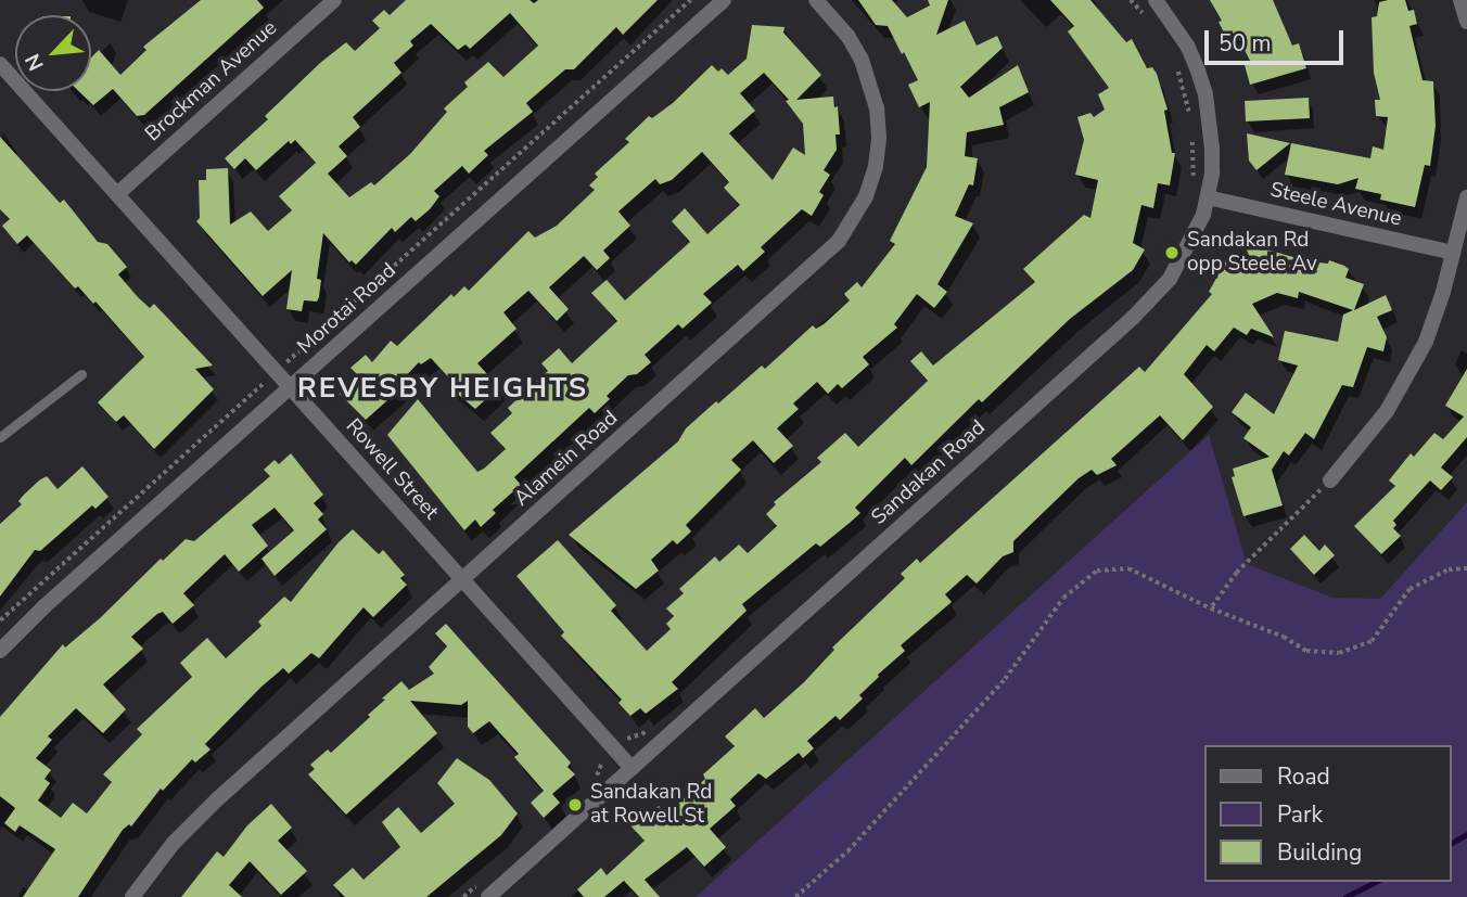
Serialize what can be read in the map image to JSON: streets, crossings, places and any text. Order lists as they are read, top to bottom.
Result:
{
  "streets": {
    "street": [
      "Brockman Avenue",
      "Steele Avenue",
      "Morotai Road",
      "Alamein Road",
      "Rowell Street",
      "Sandakan Road"
    ]
  },
  "crossings": [
    ["Brockman Avenue", "Rowell Street"],
    ["Steele Avenue", "Sandakan Road"],
    ["Morotai Road", "Rowell Street"],
    ["Alamein Road", "Rowell Street"],
    ["Rowell Street", "Sandakan Road"]
  ],
  "districts": ["REVESBY HEIGHTS"],
  "places": ["Sandakan Rd opp Steele Av", "Sandakan Rd at Rowell St"],
  "legend": ["Road", "Park", "Building"],
  "scale_bar": "50 m",
  "north": "bottom left"
}
